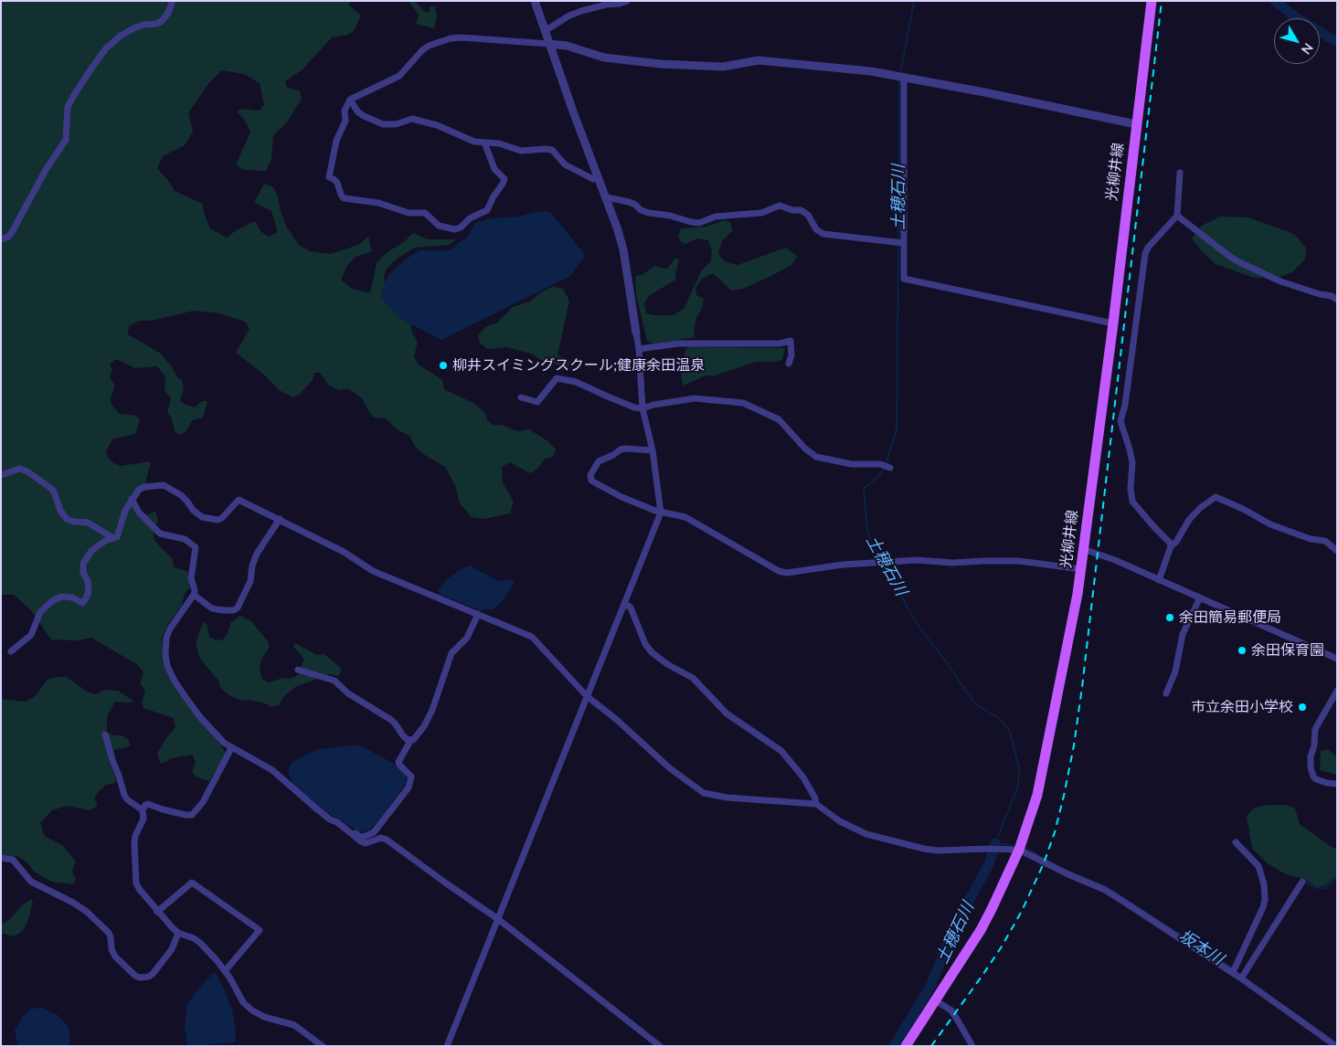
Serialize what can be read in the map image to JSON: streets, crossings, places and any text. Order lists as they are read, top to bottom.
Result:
{
  "streets": {
    "main road": ["光柳井線"]
  },
  "water": ["土穂石川", "坂本川"],
  "places": [
    "柳井スイミングスクール;健康余田温泉",
    "余田簡易郵便局",
    "余田保育園",
    "市立余田小学校"
  ],
  "north": "bottom right"
}
